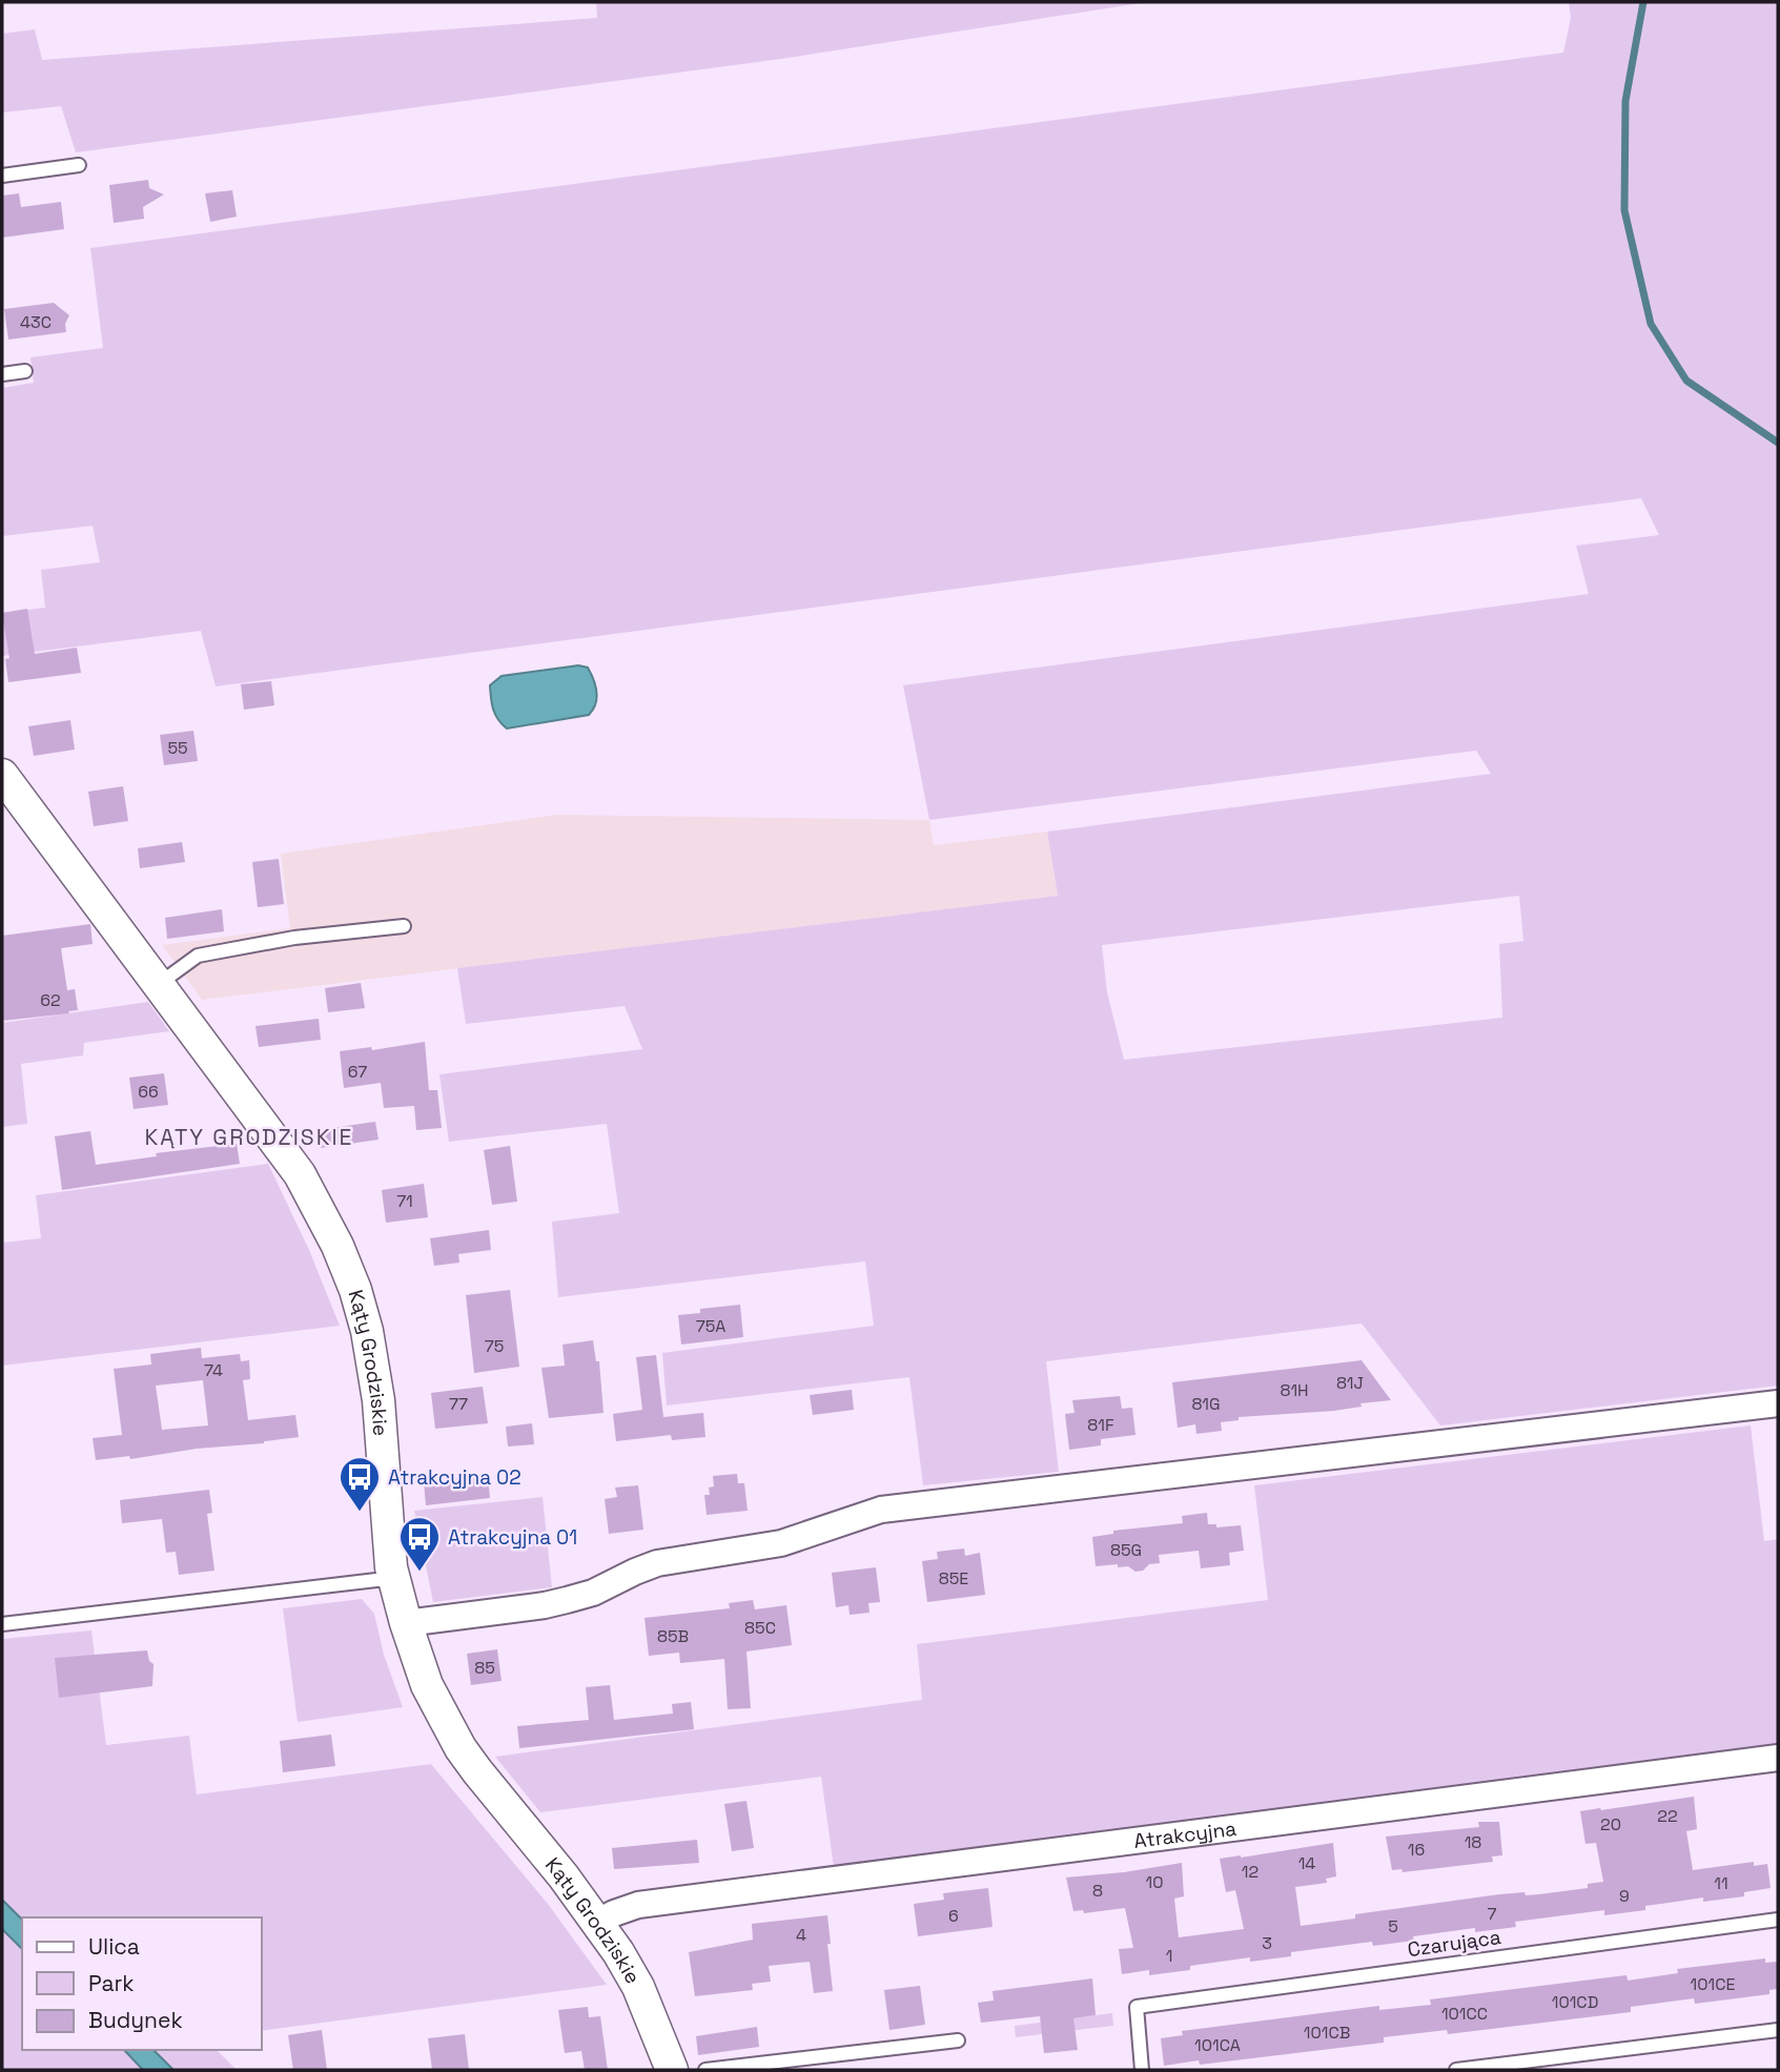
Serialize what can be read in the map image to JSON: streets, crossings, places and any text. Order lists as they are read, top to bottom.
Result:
{
  "streets": {
    "street": ["Kąty Grodziskie", "Atrakcyjna"],
    "lane": ["Czarująca"]
  },
  "crossings": [
    ["Kąty Grodziskie", "Atrakcyjna"]
  ],
  "districts": ["KĄTY GRODZISKIE"],
  "places": {
    "bus stop": ["Atrakcyjna 02", "Atrakcyjna 01"]
  },
  "house_numbers": [
    "43C",
    "55",
    "62",
    "67",
    "66",
    "71",
    "75A",
    "75",
    "74",
    "81J",
    "81H",
    "77",
    "81G",
    "81F",
    "85G",
    "85E",
    "85C",
    "85B",
    "85",
    "22",
    "20",
    "18",
    "16",
    "14",
    "12",
    "10",
    "11",
    "8",
    "9",
    "7",
    "6",
    "5",
    "4",
    "3",
    "1",
    "101CE",
    "101CD",
    "101CC",
    "101CB",
    "101CA"
  ],
  "legend": ["Ulica", "Park", "Budynek"]
}
